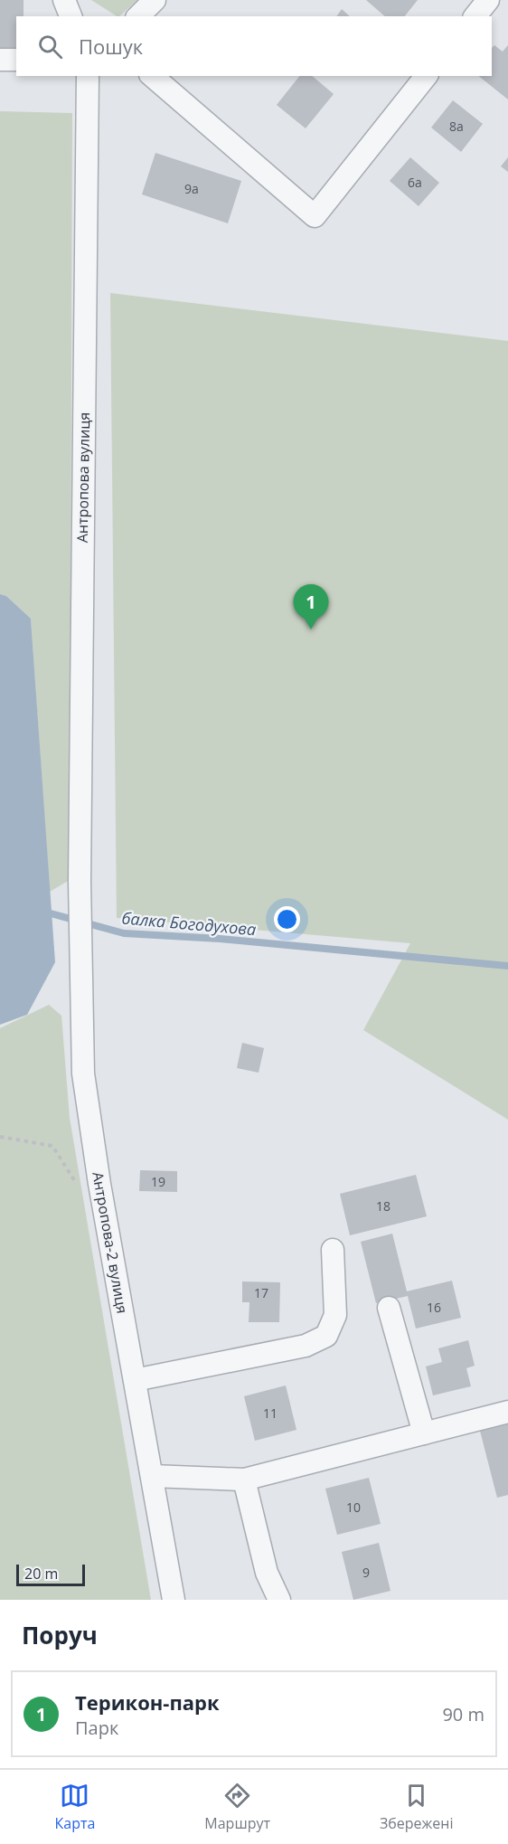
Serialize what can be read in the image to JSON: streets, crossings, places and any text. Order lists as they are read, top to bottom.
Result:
{
  "streets": {
    "street": ["Антропова вулиця", "Антропова-2 вулиця"]
  },
  "crossings": [
    ["Антропова вулиця", "Антропова-2 вулиця"]
  ],
  "water": ["балка Богодухова"],
  "house_numbers": [
    "8а",
    "6а",
    "9а",
    "19",
    "18",
    "17",
    "16",
    "11",
    "10",
    "9"
  ],
  "scale_bar": "20 m",
  "page": {
    "search": "Пошук",
    "pins": "1",
    "scale": "20 m",
    "heading": "Поруч",
    "list": [
      {
        "mark": "1",
        "name": "Терикон-парк",
        "note": "Парк",
        "value": "90 m"
      }
    ],
    "nav": ["Карта", "Маршрут", "Збережені"]
  }
}
